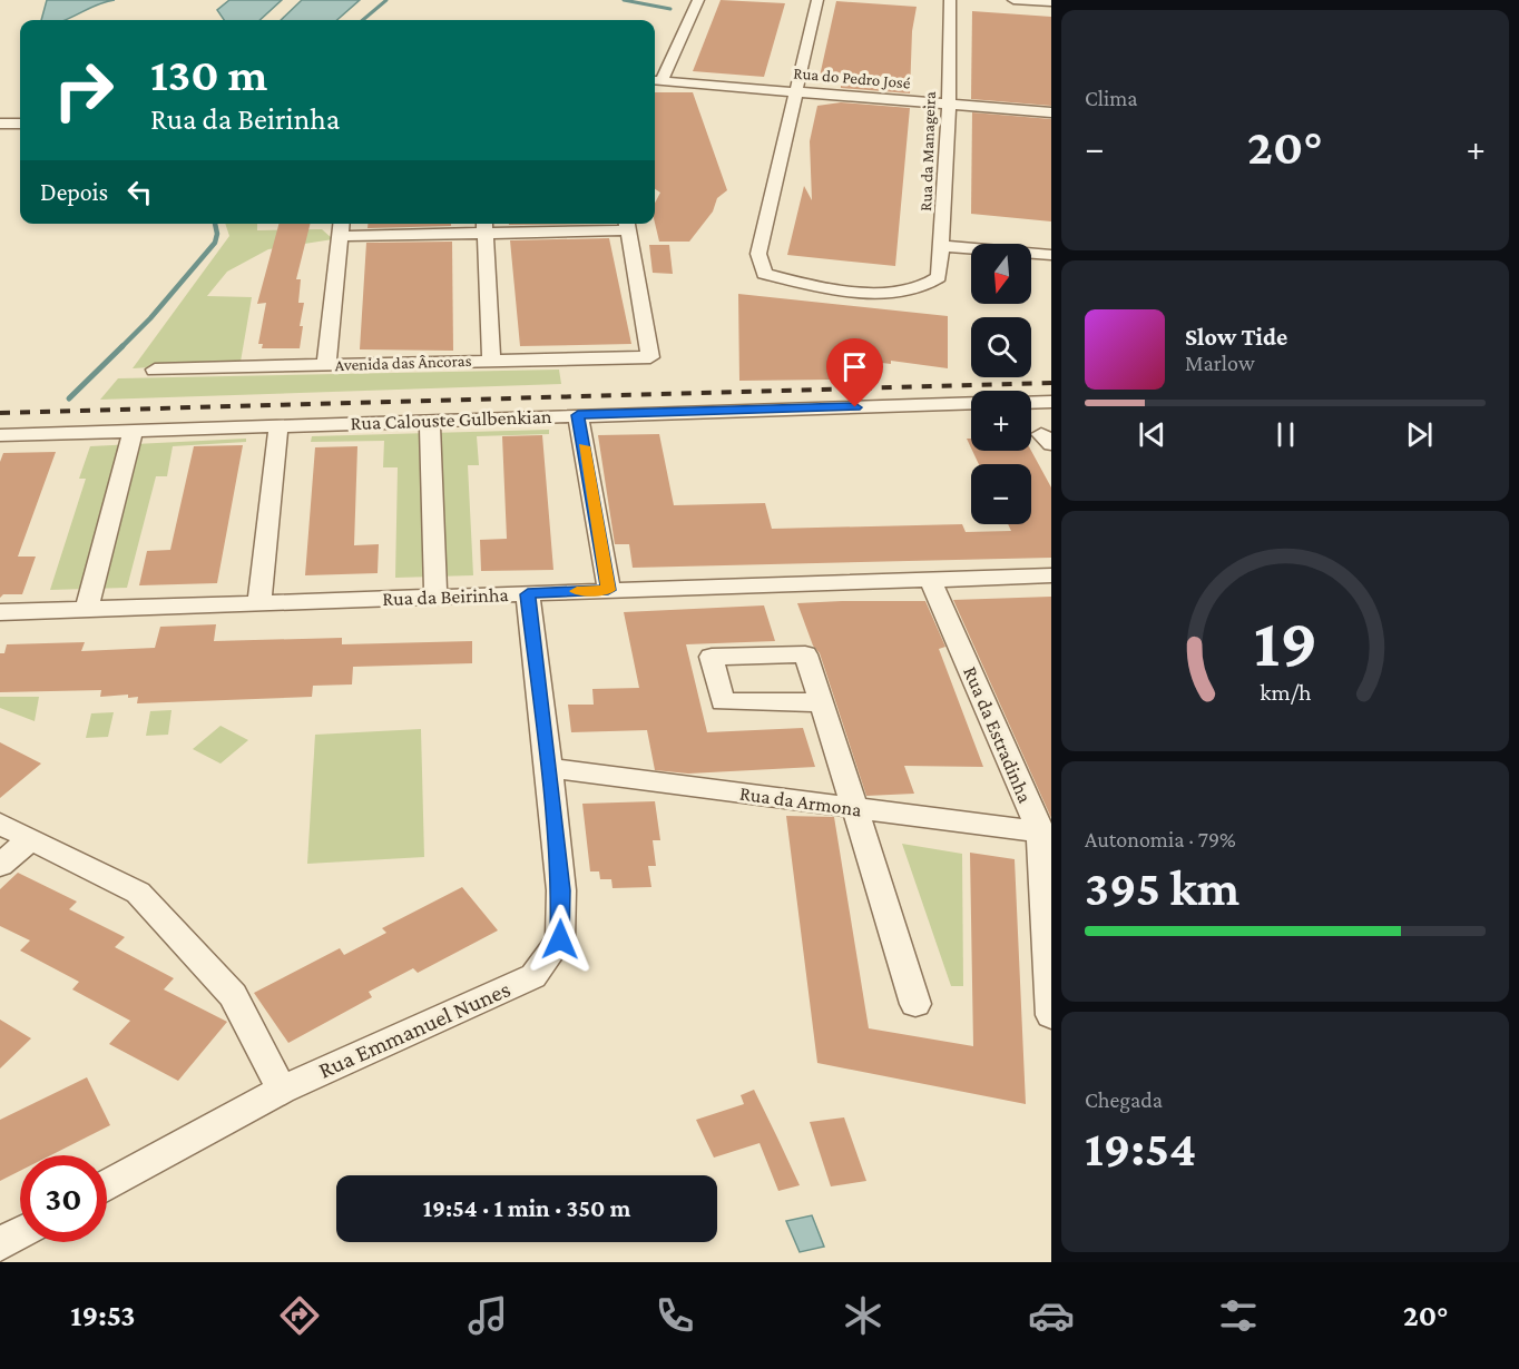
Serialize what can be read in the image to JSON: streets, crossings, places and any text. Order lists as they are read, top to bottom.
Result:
{
  "streets": {
    "street": [
      "Rua do Pedro José",
      "Rua da Manageira",
      "Avenida das Âncoras",
      "Rua Calouste Gulbenkian",
      "Rua da Beirinha",
      "Rua da Estradinha",
      "Rua da Armona",
      "Rua Emmanuel Nunes"
    ]
  },
  "crossings": [
    ["Rua do Pedro José", "Rua da Manageira"],
    ["Rua da Beirinha", "Rua da Estradinha"],
    ["Rua da Beirinha", "Rua Emmanuel Nunes"],
    ["Rua da Estradinha", "Rua da Armona"],
    ["Rua da Armona", "Rua Emmanuel Nunes"]
  ],
  "north": "bottom",
  "page": {
    "tile": [
      "Clima",
      ["Autonomia · 79%", "395 km"],
      ["Chegada", "19:54"]
    ],
    "turn": ["130 m", "Rua da Beirinha"],
    "heat": ["−", "20°", "+"],
    "then": "Depois",
    "map_buttons": ["+", "−"],
    "song": ["Slow Tide", "Marlow"],
    "limit": "30",
    "trip": "19:54 · 1 min · 350 m",
    "tabs": ["19:53", "20°"],
    "gauge": ["19", "km/h"]
  }
}
